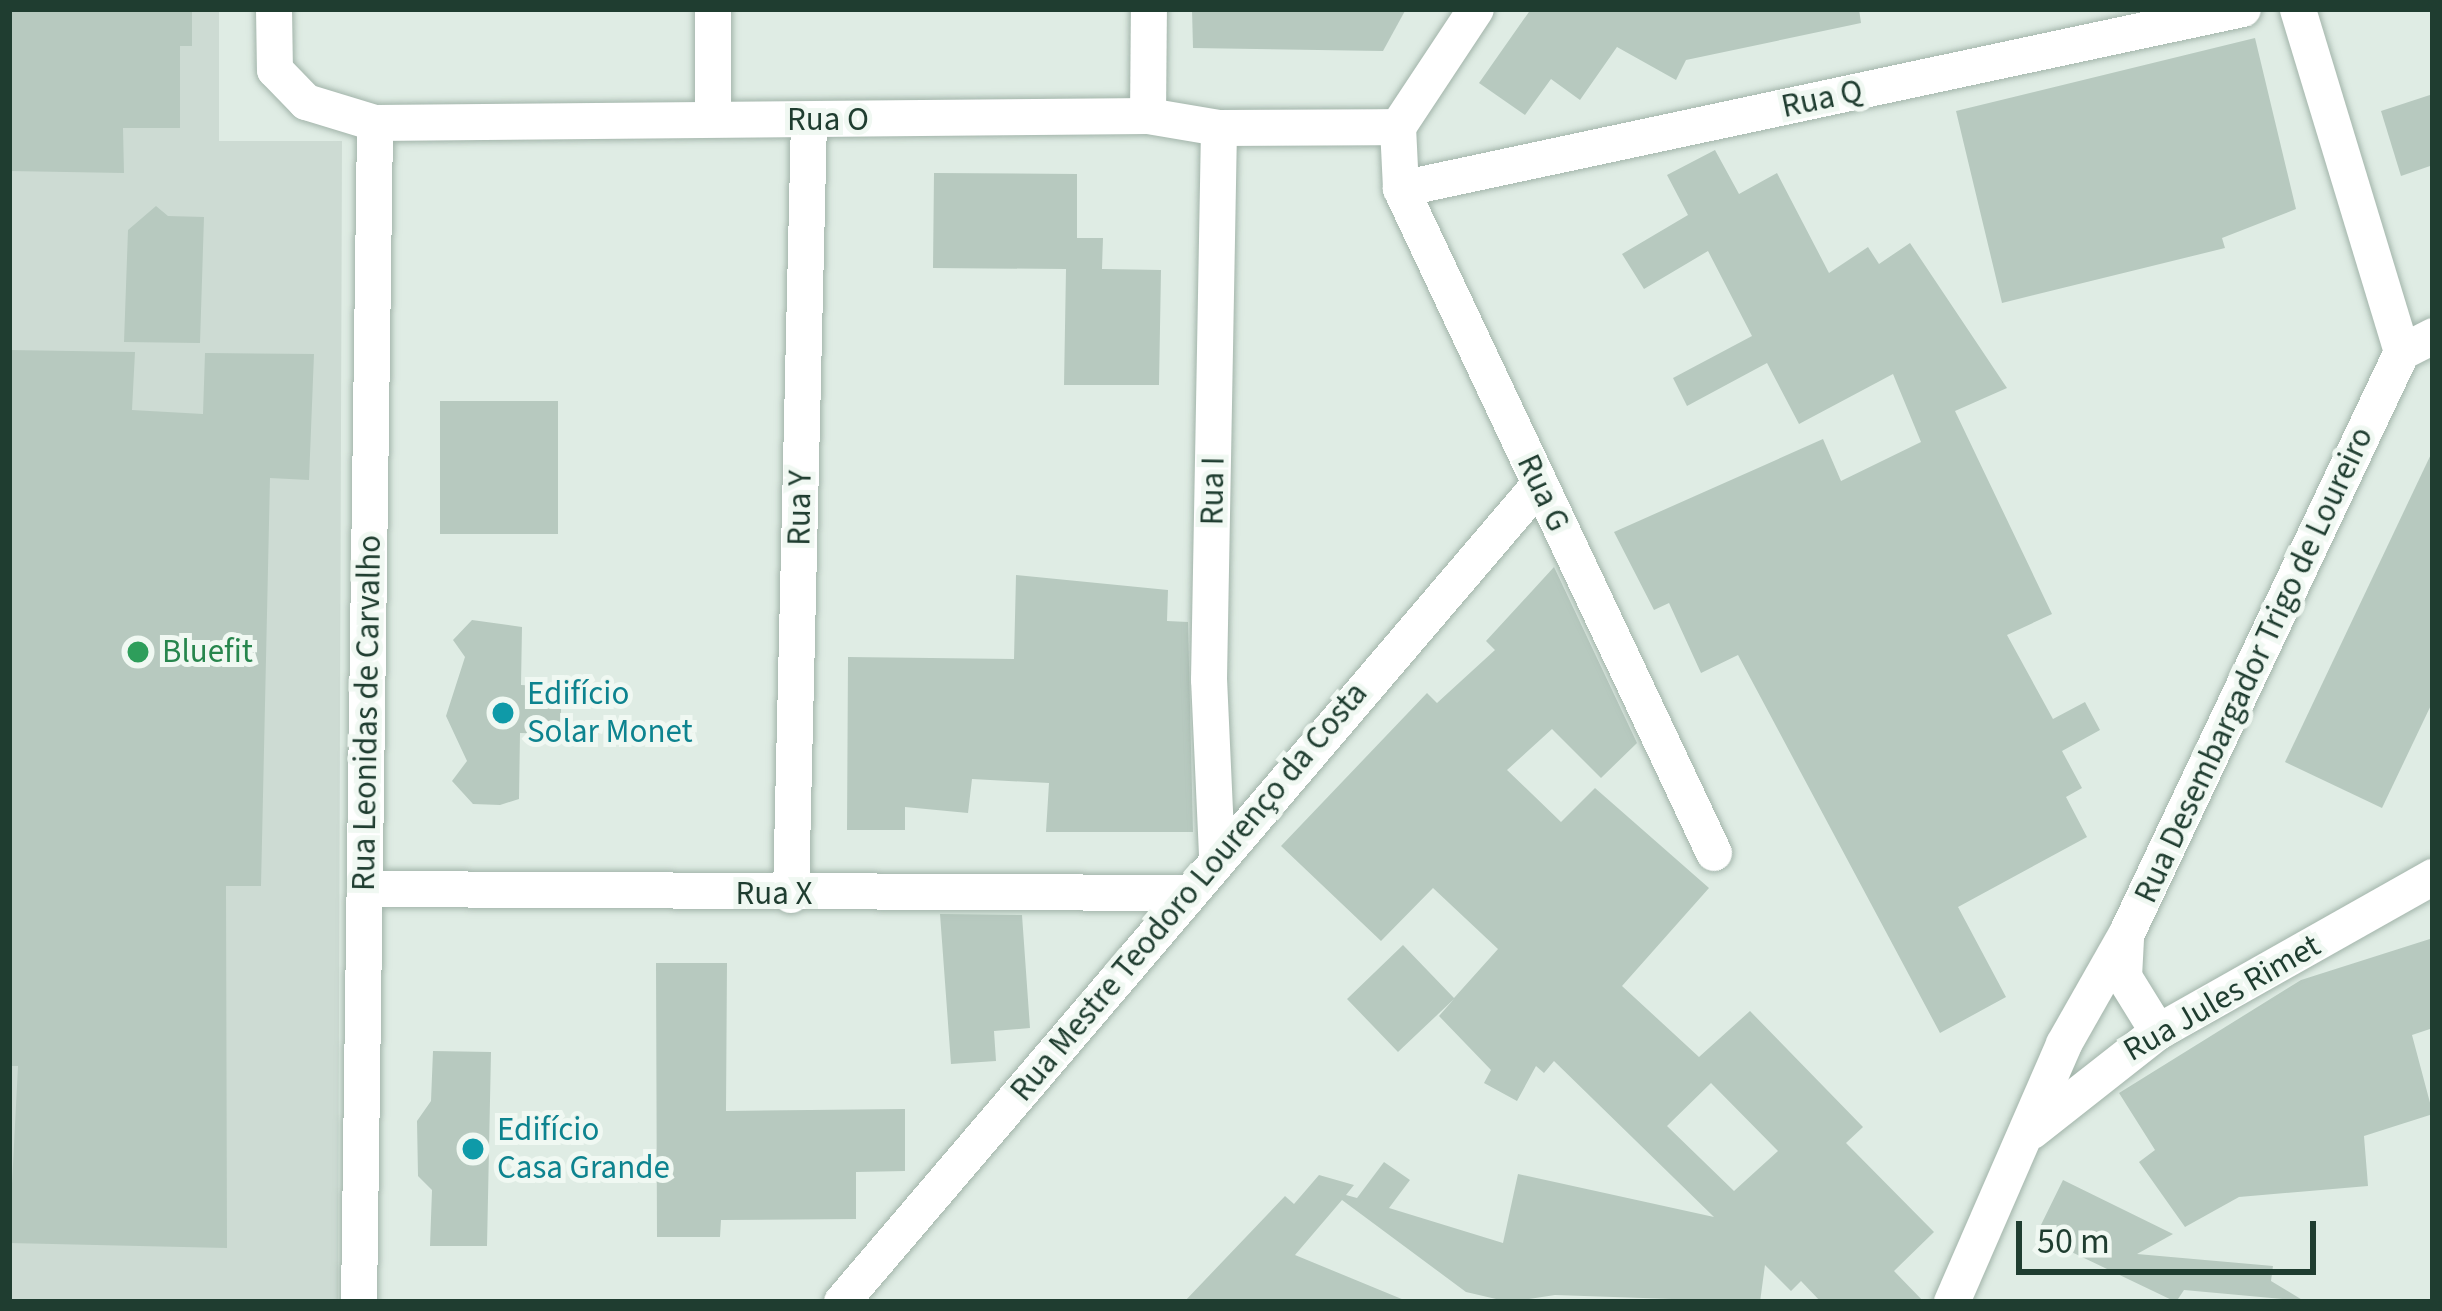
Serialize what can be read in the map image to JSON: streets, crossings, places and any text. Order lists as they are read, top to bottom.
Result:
{
  "streets": {
    "street": [
      "Rua Q",
      "Rua O",
      "Rua I",
      "Rua G",
      "Rua Y",
      "Rua Desembargador Trigo de Loureiro",
      "Rua Leonidas de Carvalho",
      "Rua Mestre Teodoro Lourenço da Costa",
      "Rua X",
      "Rua Jules Rimet"
    ]
  },
  "crossings": [
    ["Rua Q", "Rua G"],
    ["Rua O", "Rua I"],
    ["Rua O", "Rua G"],
    ["Rua O", "Rua Y"],
    ["Rua O", "Rua Leonidas de Carvalho"],
    ["Rua I", "Rua Mestre Teodoro Lourenço da Costa"],
    ["Rua G", "Rua Mestre Teodoro Lourenço da Costa"],
    ["Rua Y", "Rua X"],
    ["Rua Desembargador Trigo de Loureiro", "Rua Jules Rimet"],
    ["Rua Leonidas de Carvalho", "Rua X"],
    ["Rua Mestre Teodoro Lourenço da Costa", "Rua X"]
  ],
  "places": ["Bluefit", "Edifício Solar Monet", "Edifício Casa Grande"],
  "scale_bar": "50 m"
}
